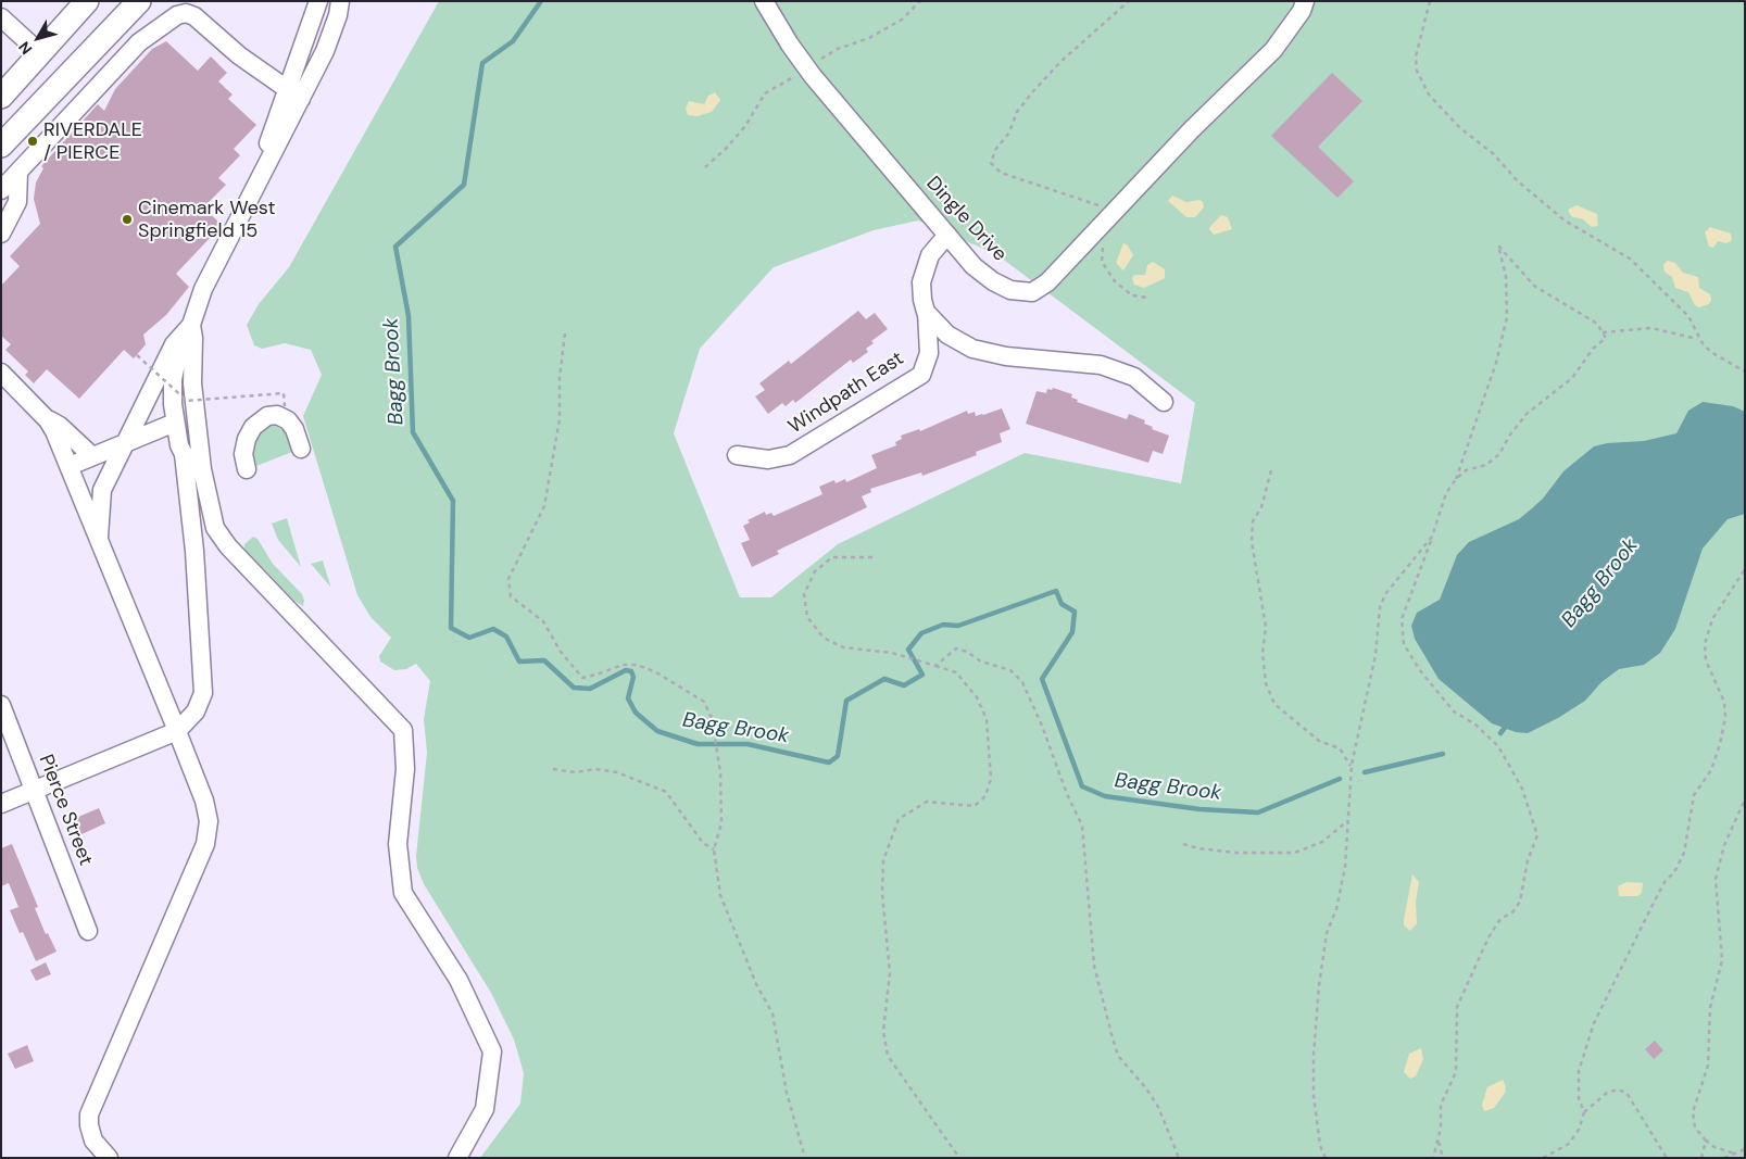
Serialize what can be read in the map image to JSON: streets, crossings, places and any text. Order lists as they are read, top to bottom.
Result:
{
  "streets": {
    "street": ["Dingle Drive", "Windpath East", "Pierce Street"]
  },
  "crossings": [
    ["Dingle Drive", "Windpath East"]
  ],
  "water": ["Bagg Brook"],
  "places": ["RIVERDALE / PIERCE", "Cinemark West Springfield 15"],
  "north": "bottom left"
}
